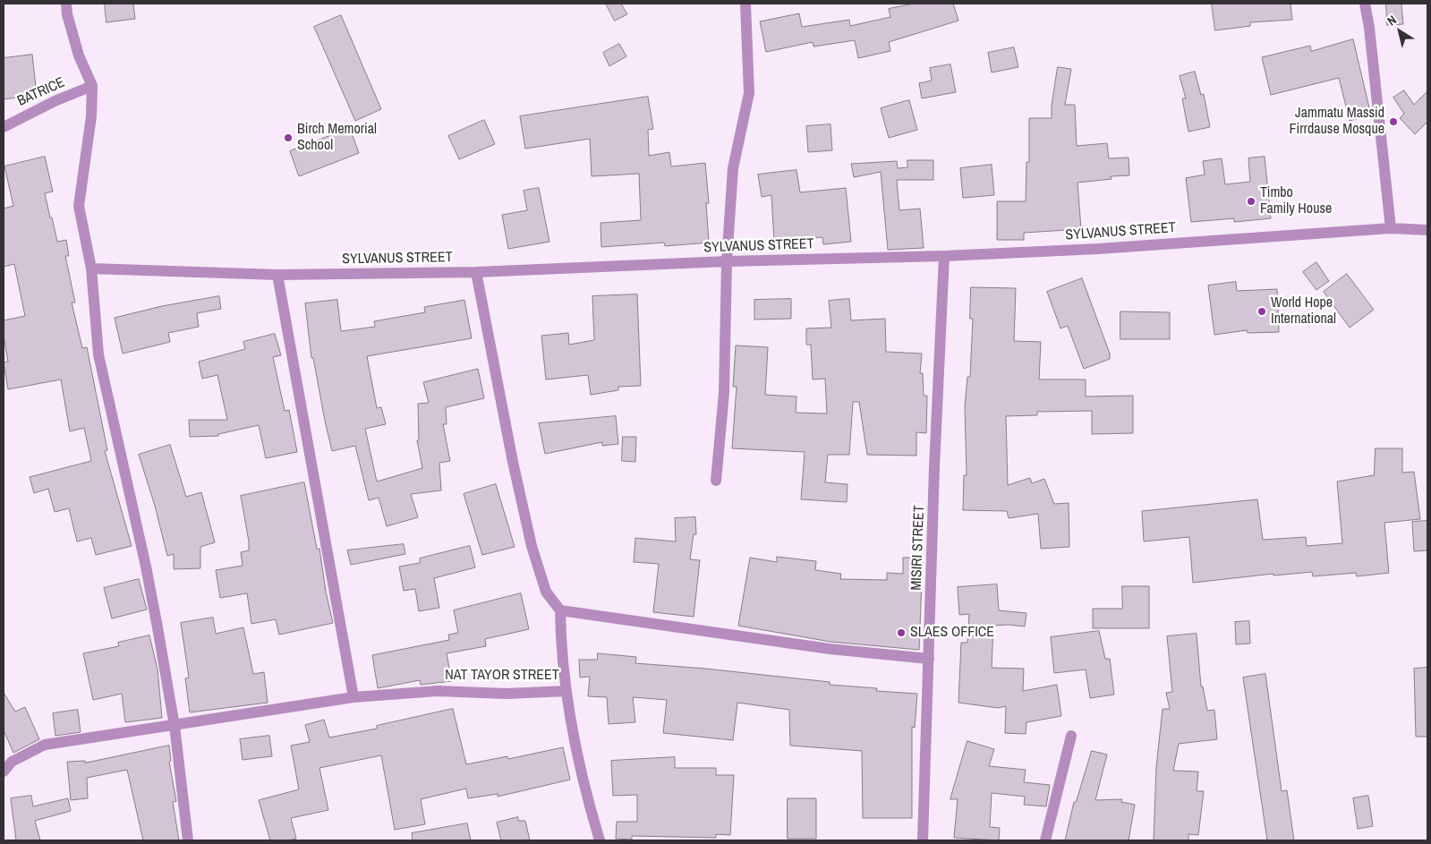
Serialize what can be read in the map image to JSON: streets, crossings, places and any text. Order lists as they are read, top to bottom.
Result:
{
  "streets": {
    "street": [
      "BATRICE",
      "SYLVANUS STREET",
      "MISIRI STREET",
      "NAT TAYOR STREET"
    ]
  },
  "crossings": [
    ["SYLVANUS STREET", "MISIRI STREET"]
  ],
  "places": [
    "Jammatu Massid Firrdause Mosque",
    "Birch Memorial School",
    "Timbo Family House",
    "World Hope International",
    "SLAES OFFICE"
  ],
  "north": "top left"
}
